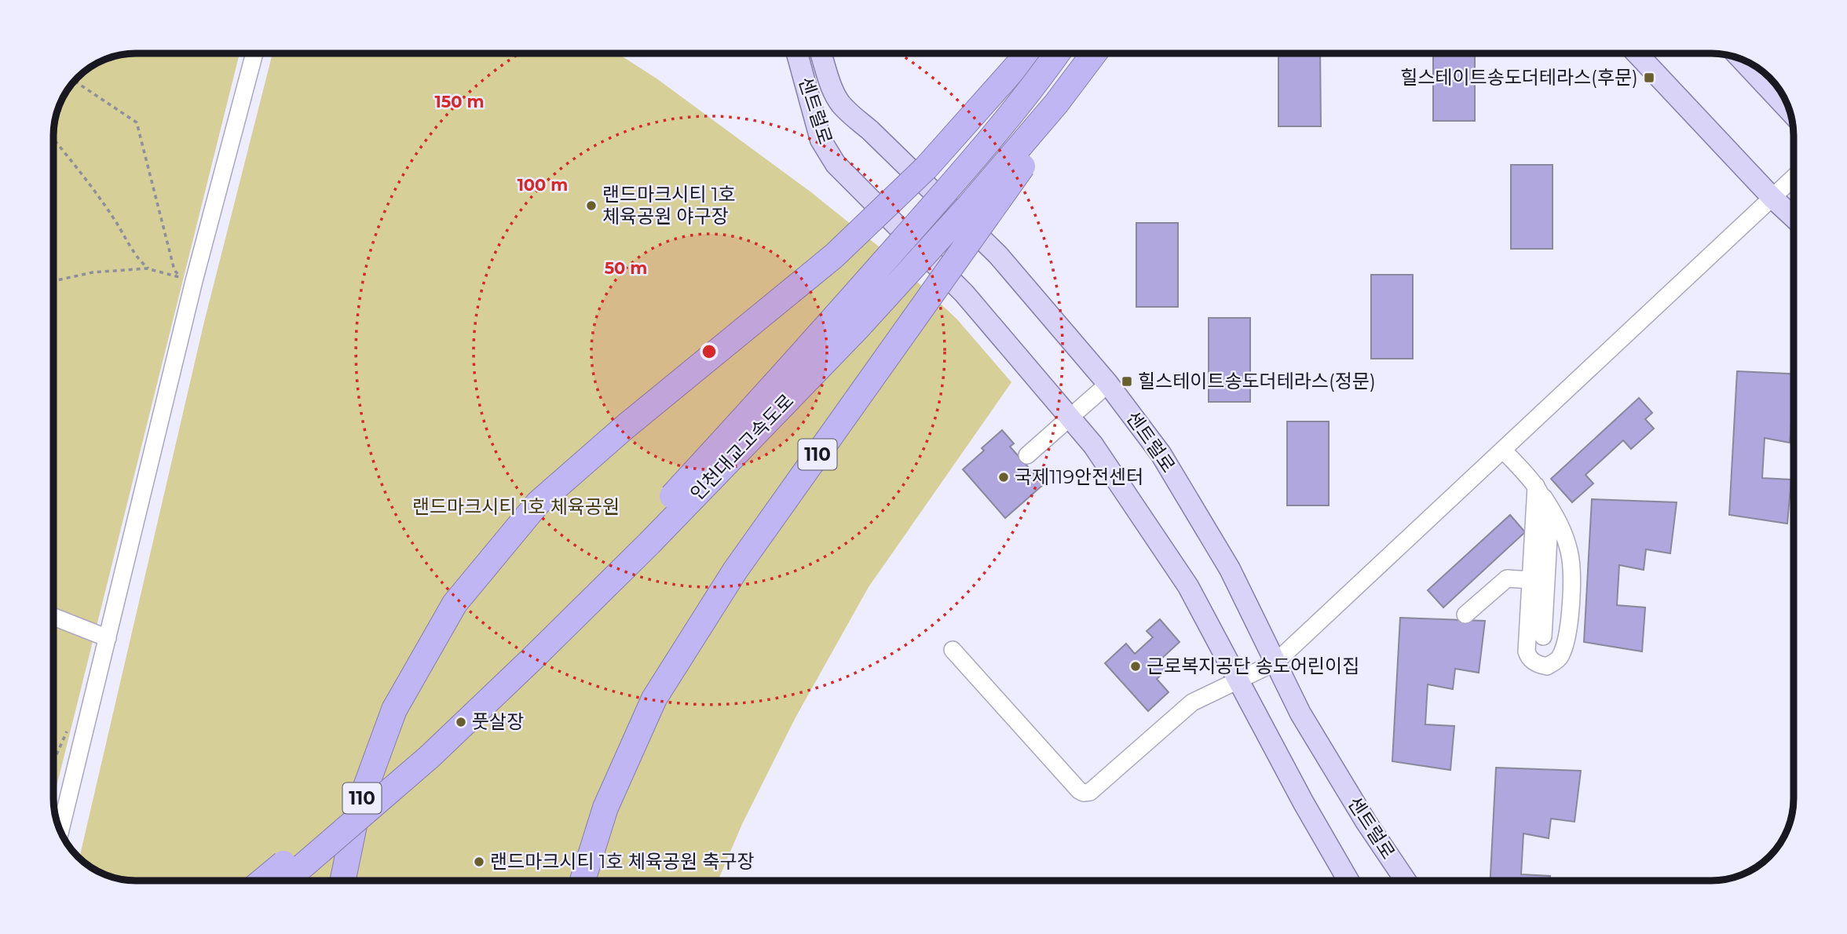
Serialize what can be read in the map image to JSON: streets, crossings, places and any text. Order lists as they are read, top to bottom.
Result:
{
  "streets": {
    "highway": ["인천대교고속도로", "110"],
    "main road": ["센트럴로"]
  },
  "parks": ["랜드마크시티 1호 체육공원"],
  "places": {
    "transit": ["힐스테이트송도더테라스(후문)", "힐스테이트송도더테라스(정문)"],
    "other": [
      "랜드마크시티 1호 체육공원 야구장",
      "국제119안전센터",
      "근로복지공단 송도어린이집",
      "풋살장",
      "랜드마크시티 1호 체육공원 축구장"
    ]
  },
  "rings": ["150 m", "100 m", "50 m"]
}
